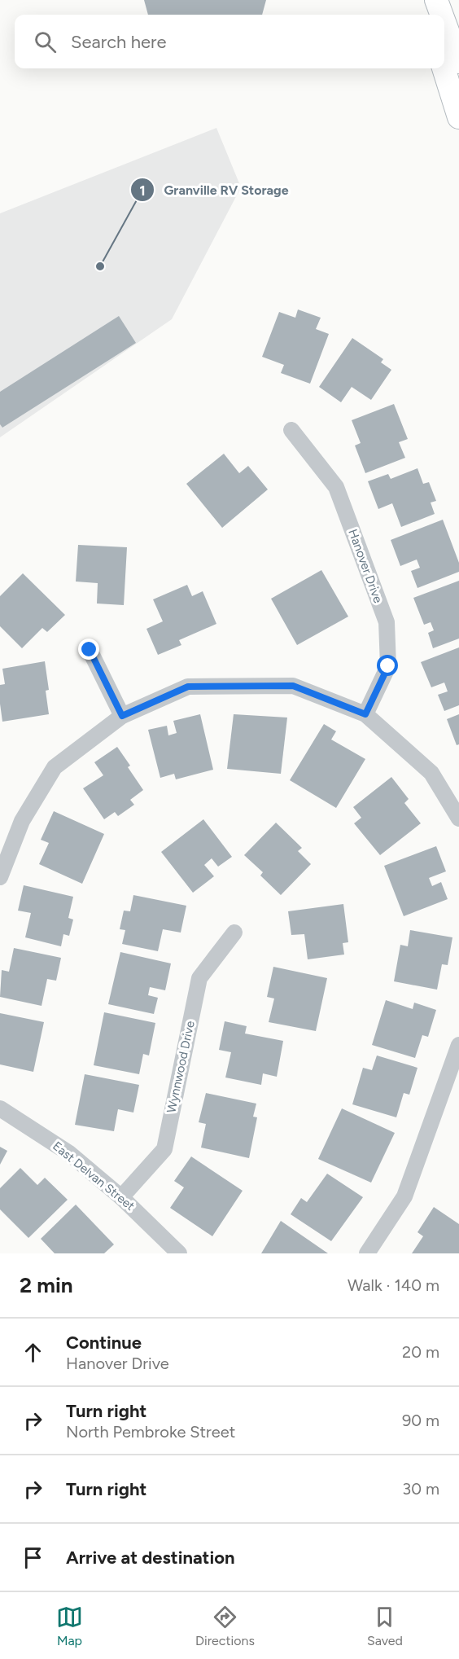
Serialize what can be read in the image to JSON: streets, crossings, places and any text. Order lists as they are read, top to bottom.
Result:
{
  "streets": {
    "street": ["Hanover Drive", "Wynnwood Drive", "East Delvan Street"]
  },
  "crossings": [
    ["Wynnwood Drive", "East Delvan Street"]
  ],
  "places": ["Granville RV Storage"],
  "page": {
    "search": "Search here",
    "heading": ["2 min", "Walk · 140 m"],
    "list": [
      ["Continue", "Hanover Drive", "20 m"],
      ["Turn right", "North Pembroke Street", "90 m"],
      ["Turn right", "30 m"],
      "Arrive at destination"
    ],
    "nav": ["Map", "Directions", "Saved"]
  }
}
